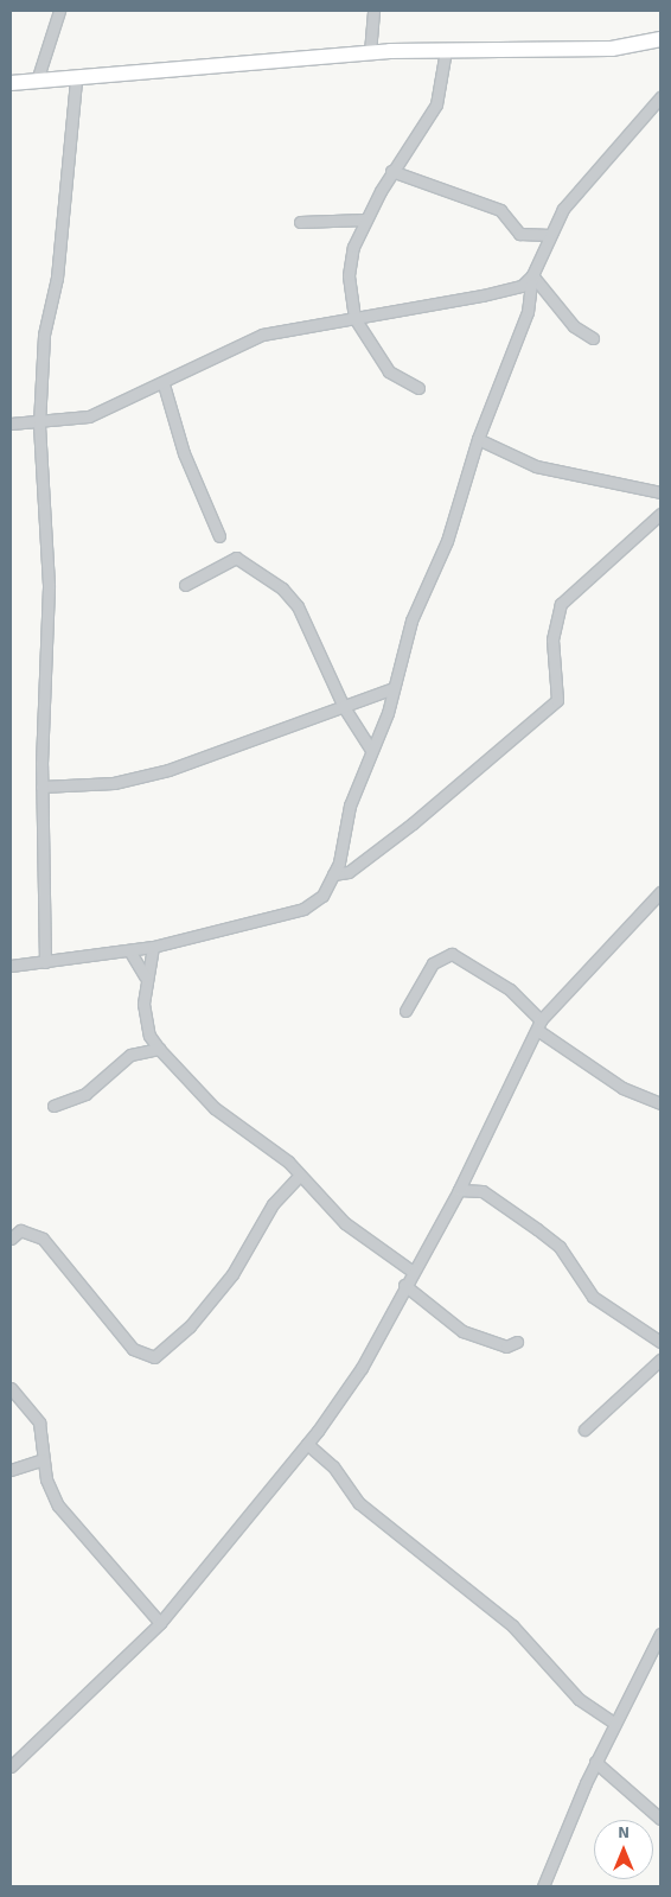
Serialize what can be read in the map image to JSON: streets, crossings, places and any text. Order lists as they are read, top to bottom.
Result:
{
  "north": "top"
}
